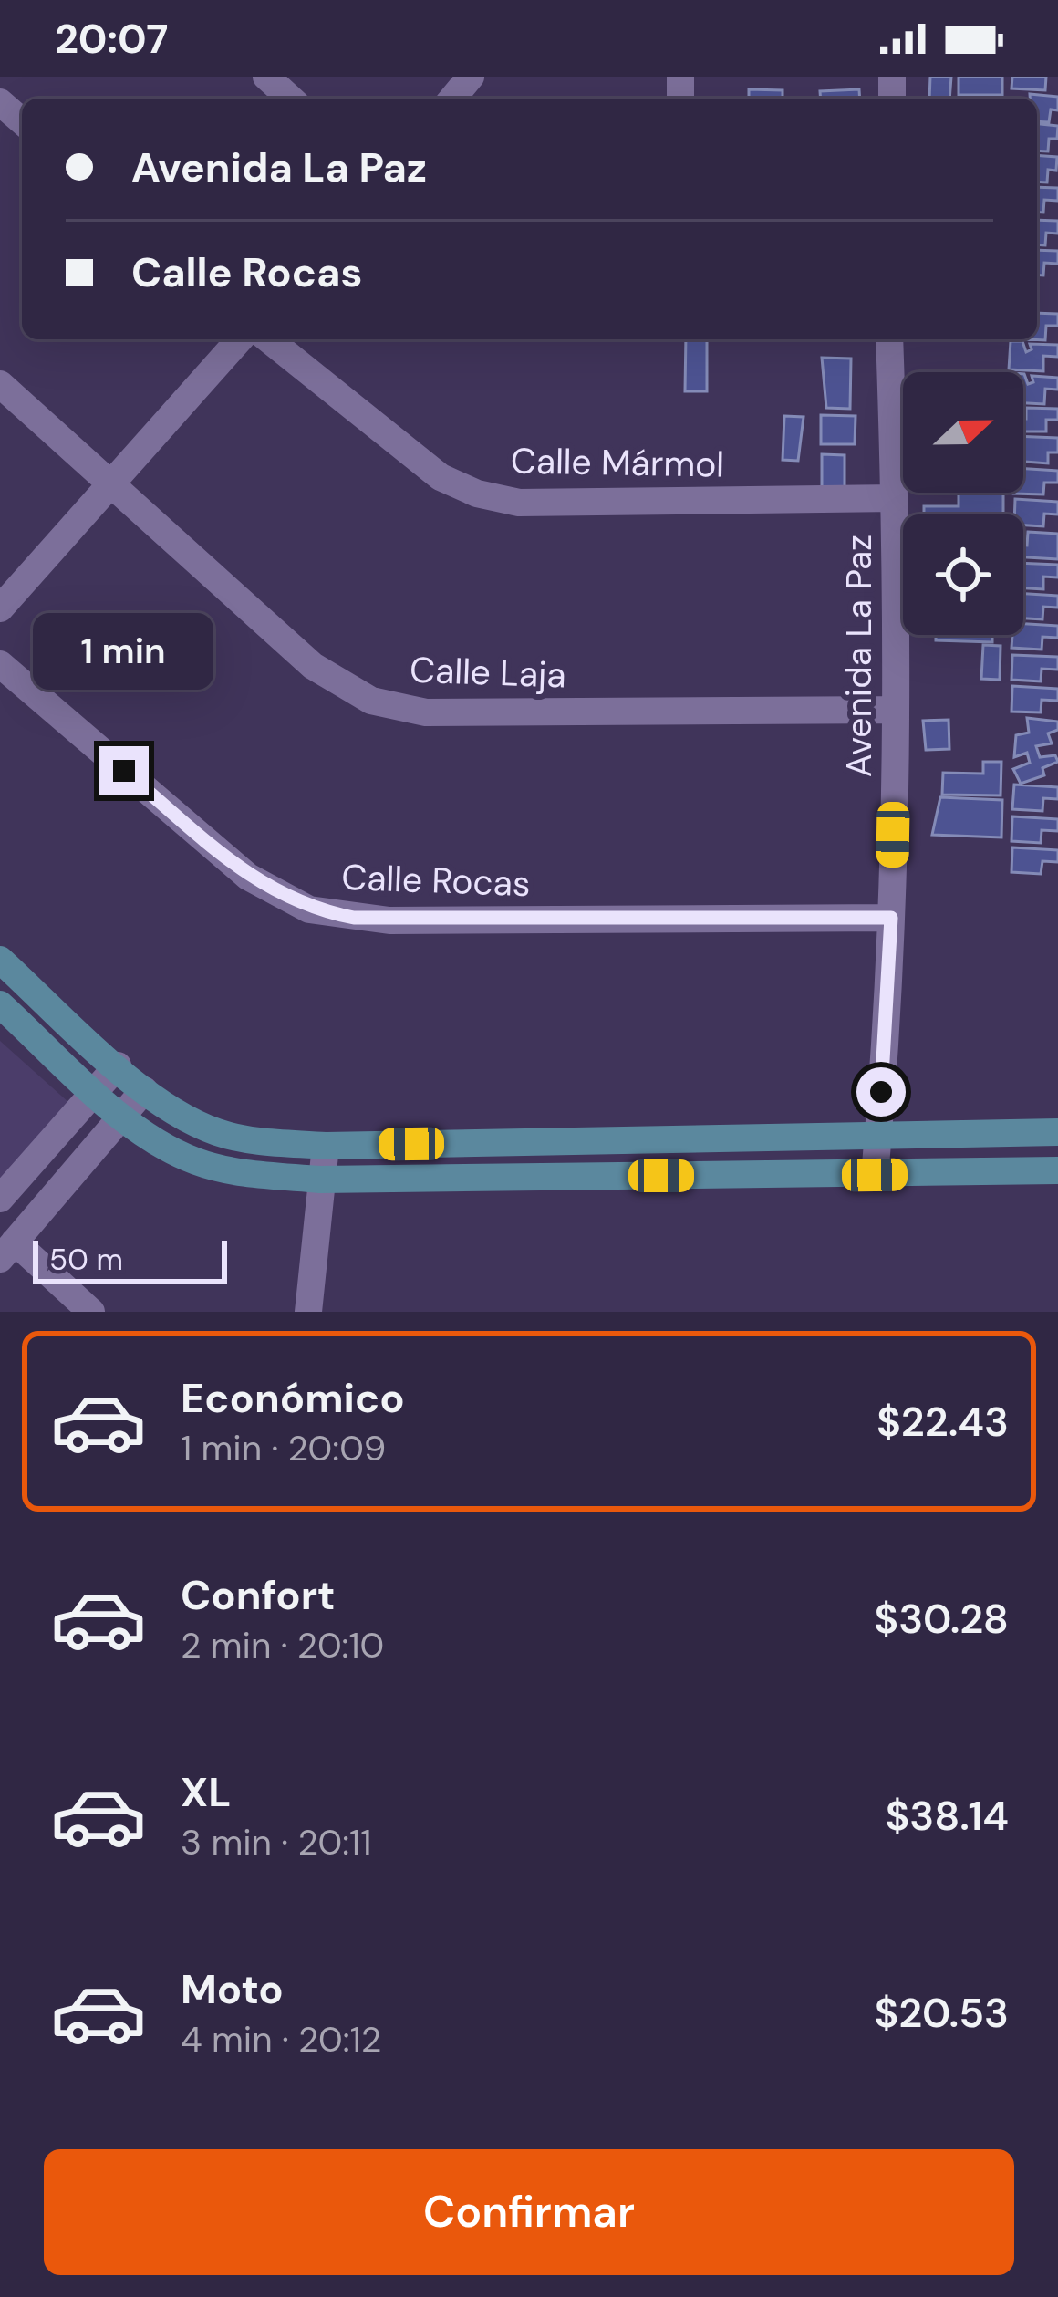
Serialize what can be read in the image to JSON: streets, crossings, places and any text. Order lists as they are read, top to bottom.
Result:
{
  "streets": {
    "street": [
      "Calle Mármol",
      "Avenida La Paz",
      "Calle Laja",
      "Calle Rocas"
    ]
  },
  "crossings": [
    ["Calle Mármol", "Avenida La Paz"],
    ["Avenida La Paz", "Calle Laja"],
    ["Avenida La Paz", "Calle Rocas"]
  ],
  "scale_bar": "50 m",
  "north": "right",
  "page": {
    "status": "20:07",
    "banner": ["Avenida La Paz", "Calle Rocas"],
    "bubble": "1 min",
    "scale": "50 m",
    "list": [
      {
        "name": "Económico",
        "note": "1 min · 20:09",
        "value": "$22.43"
      },
      {
        "name": "Confort",
        "note": "2 min · 20:10",
        "value": "$30.28"
      },
      {
        "name": "XL",
        "note": "3 min · 20:11",
        "value": "$38.14"
      },
      {
        "name": "Moto",
        "note": "4 min · 20:12",
        "value": "$20.53"
      }
    ],
    "buttons": "Confirmar"
  }
}
